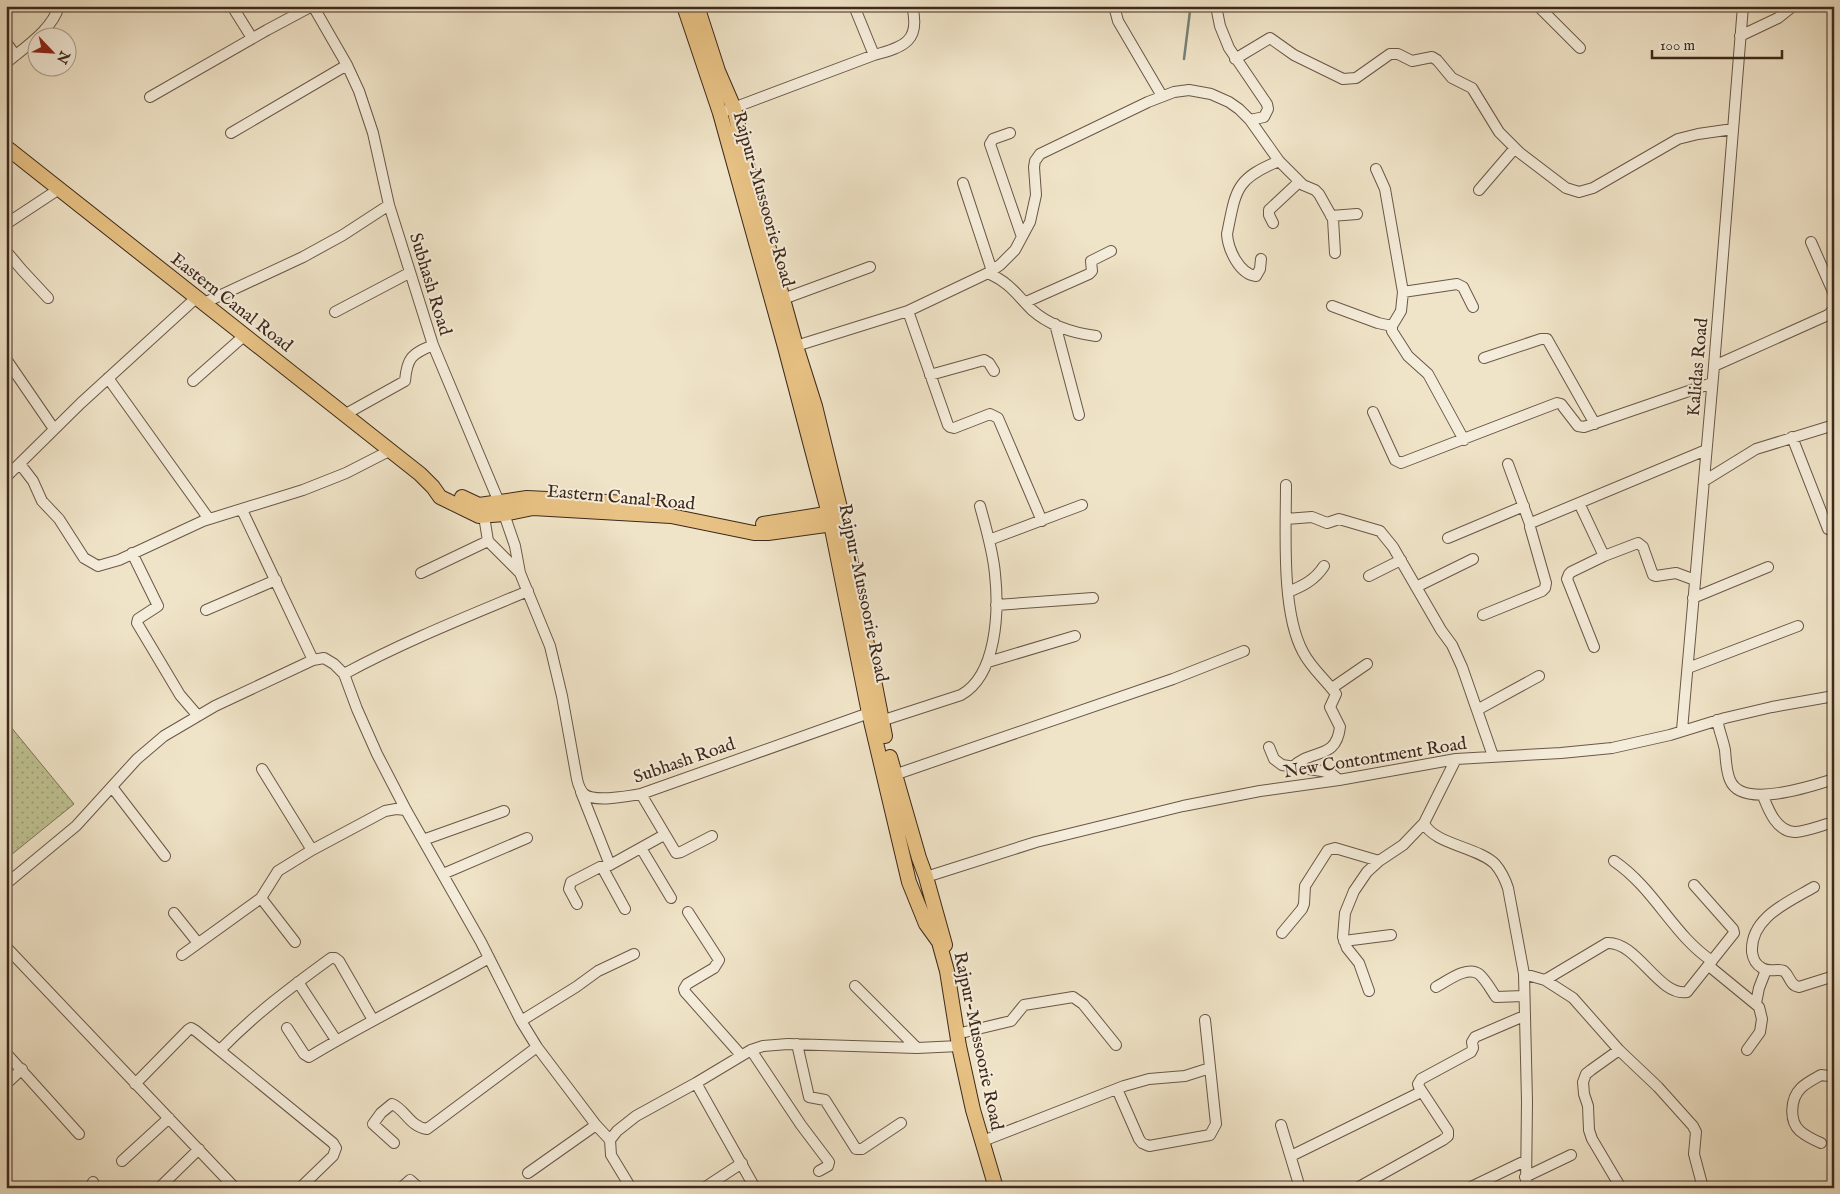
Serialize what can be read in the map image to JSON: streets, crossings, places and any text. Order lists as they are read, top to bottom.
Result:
{
  "streets": {
    "main road": ["Rajpur-Mussoorie Road", "Eastern Canal Road"],
    "street": ["Subhash Road", "Kalidas Road", "New Contontment Road"]
  },
  "crossings": [
    ["Rajpur-Mussoorie Road", "Subhash Road"],
    ["Rajpur-Mussoorie Road", "Eastern Canal Road"],
    ["Rajpur-Mussoorie Road", "New Contontment Road"],
    ["Subhash Road", "Eastern Canal Road"],
    ["Kalidas Road", "New Contontment Road"]
  ],
  "scale_bar": "100 m",
  "north": "bottom right"
}
